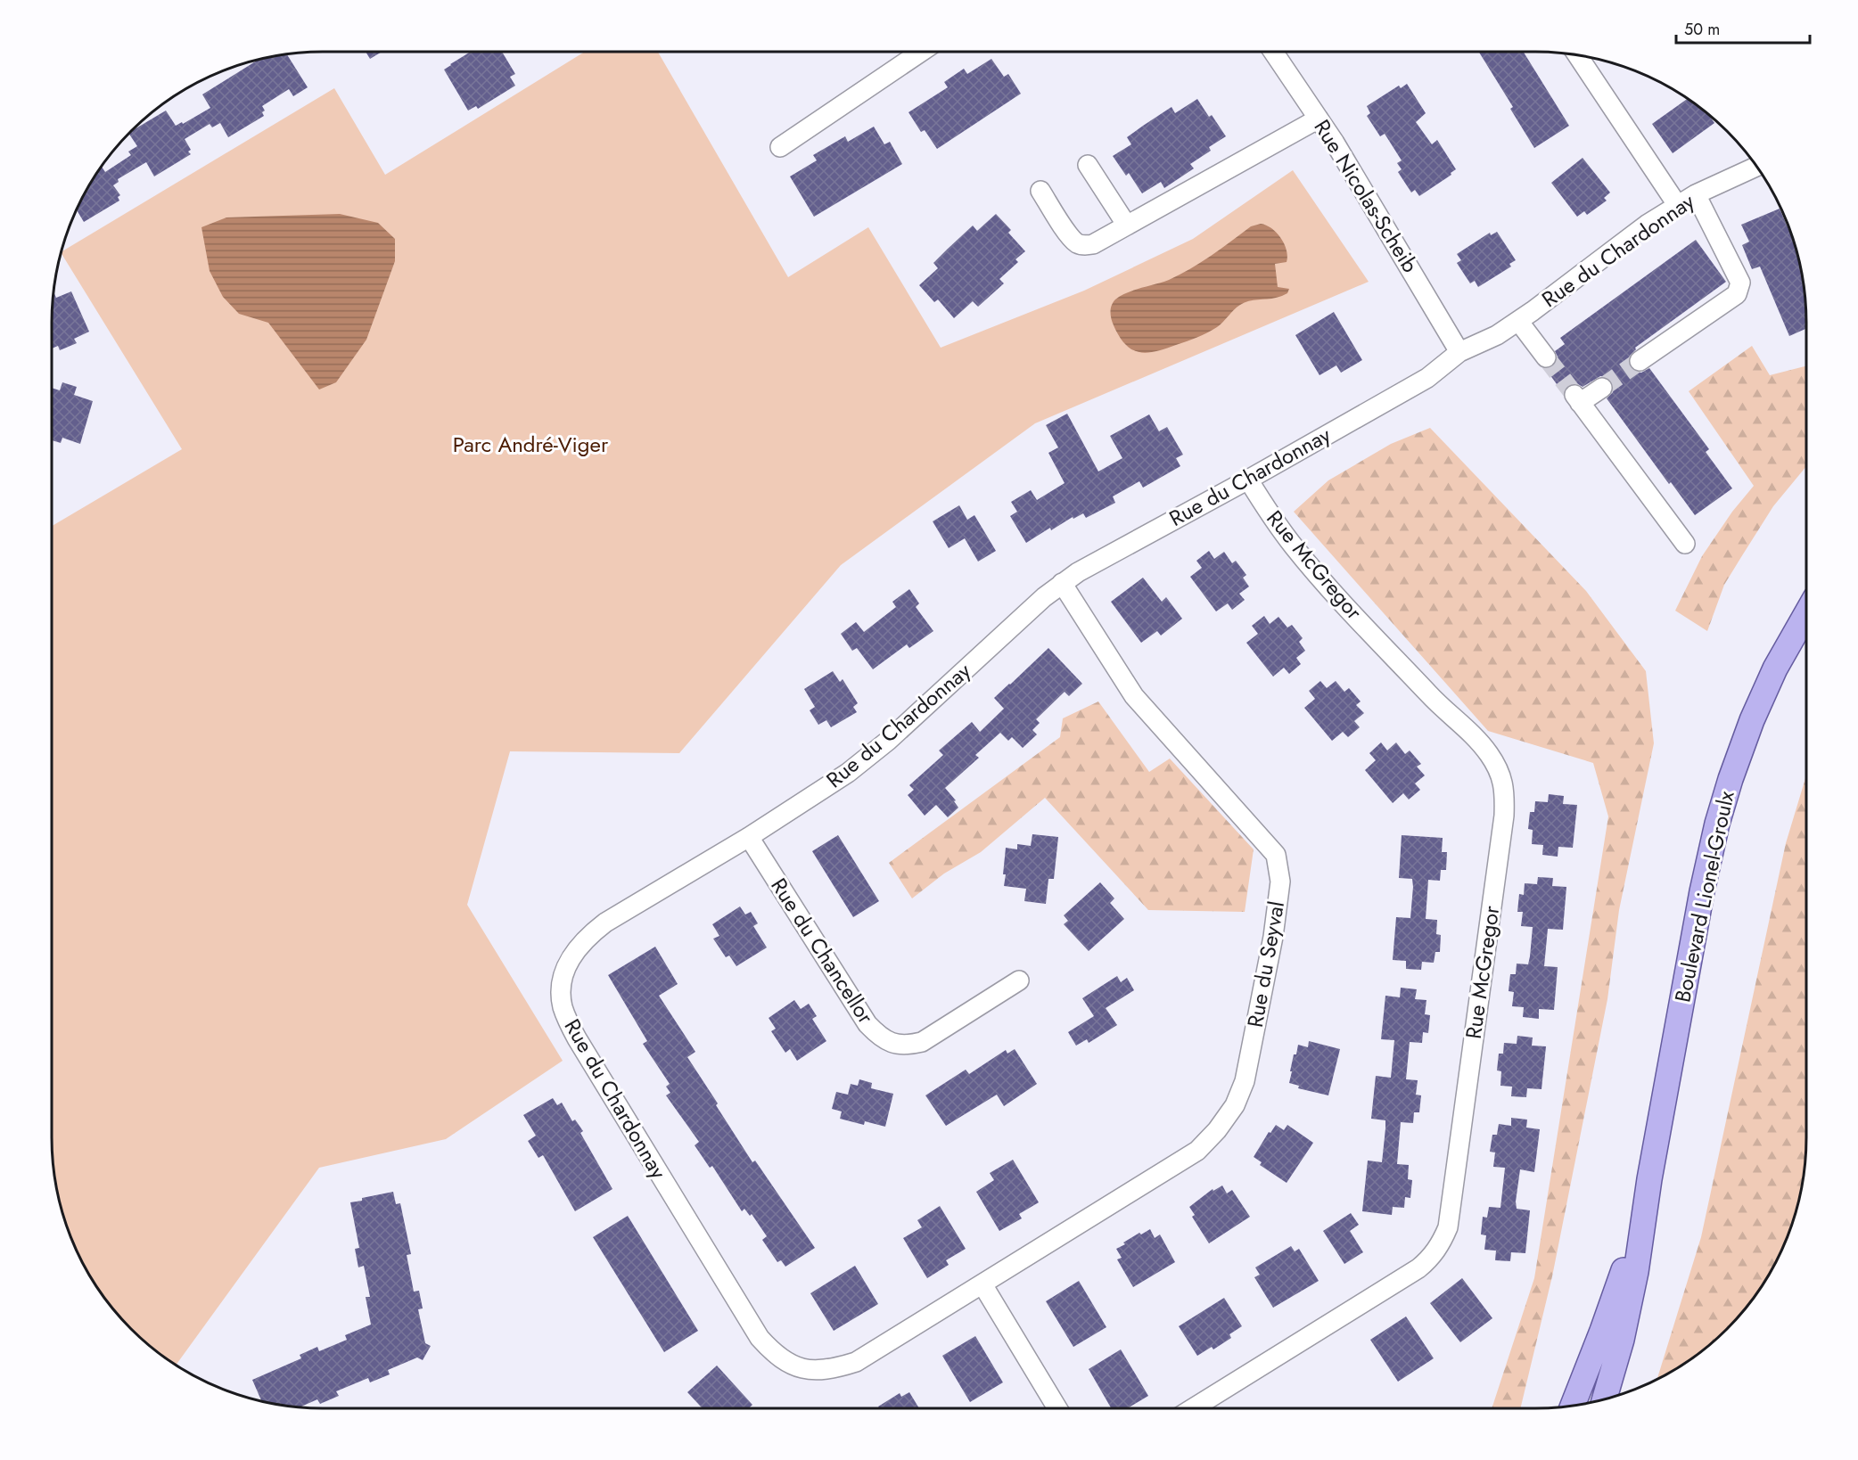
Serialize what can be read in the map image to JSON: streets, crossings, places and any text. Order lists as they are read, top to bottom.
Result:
{
  "streets": {
    "main road": ["Boulevard Lionel-Groulx"],
    "street": [
      "Rue Nicolas-Scheib",
      "Rue du Chardonnay",
      "Rue McGregor",
      "Rue du Chancellor",
      "Rue du Seyval"
    ]
  },
  "crossings": [
    ["Rue Nicolas-Scheib", "Rue du Chardonnay"],
    ["Rue du Chardonnay", "Rue McGregor"],
    ["Rue du Chardonnay", "Rue du Chancellor"],
    ["Rue du Chardonnay", "Rue du Seyval"]
  ],
  "parks": ["Parc André-Viger"],
  "scale_bar": "50 m"
}
